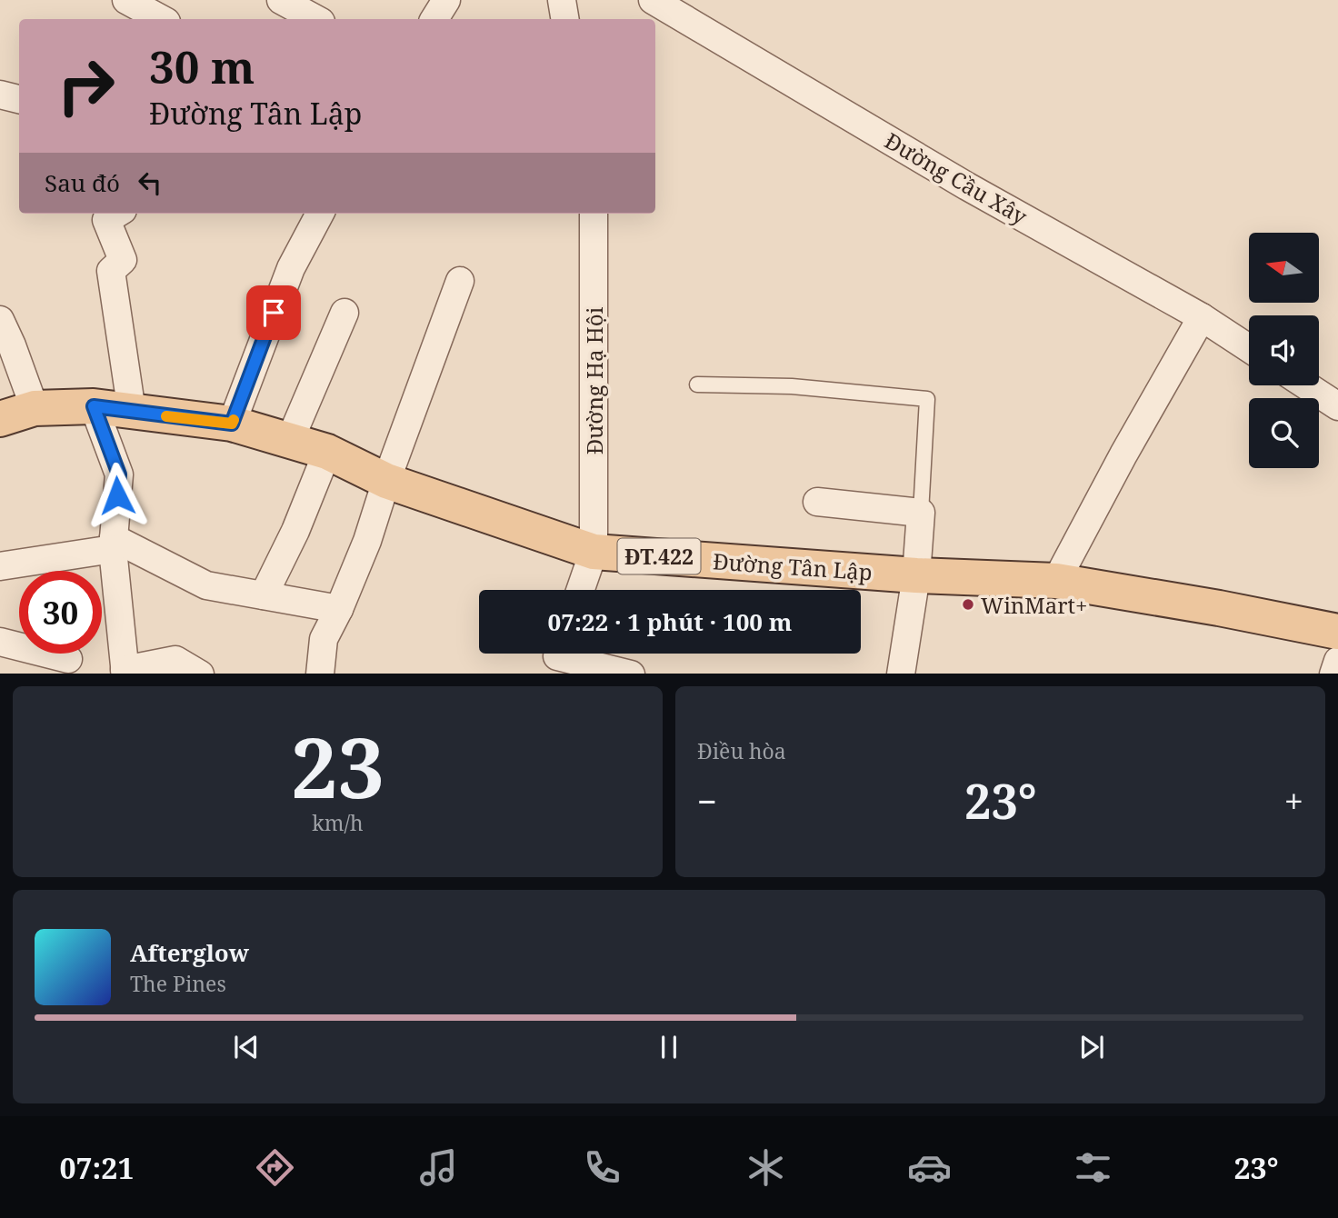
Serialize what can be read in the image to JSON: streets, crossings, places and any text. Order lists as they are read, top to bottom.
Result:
{
  "streets": {
    "main road": ["ĐT.422", "Đường Tân Lập"],
    "street": ["Đường Cầu Xây", "Đường Hạ Hội"]
  },
  "crossings": [
    ["Đường Hạ Hội", "Đường Tân Lập"]
  ],
  "places": ["WinMart+"],
  "north": "left",
  "page": {
    "turn": ["30 m", "Đường Tân Lập"],
    "then": "Sau đó",
    "limit": "30",
    "trip": "07:22 · 1 phút · 100 m",
    "tile": [
      ["23", "km/h"],
      "Điều hòa"
    ],
    "heat": ["−", "23°", "+"],
    "song": ["Afterglow", "The Pines"],
    "tabs": ["07:21", "23°"]
  }
}
